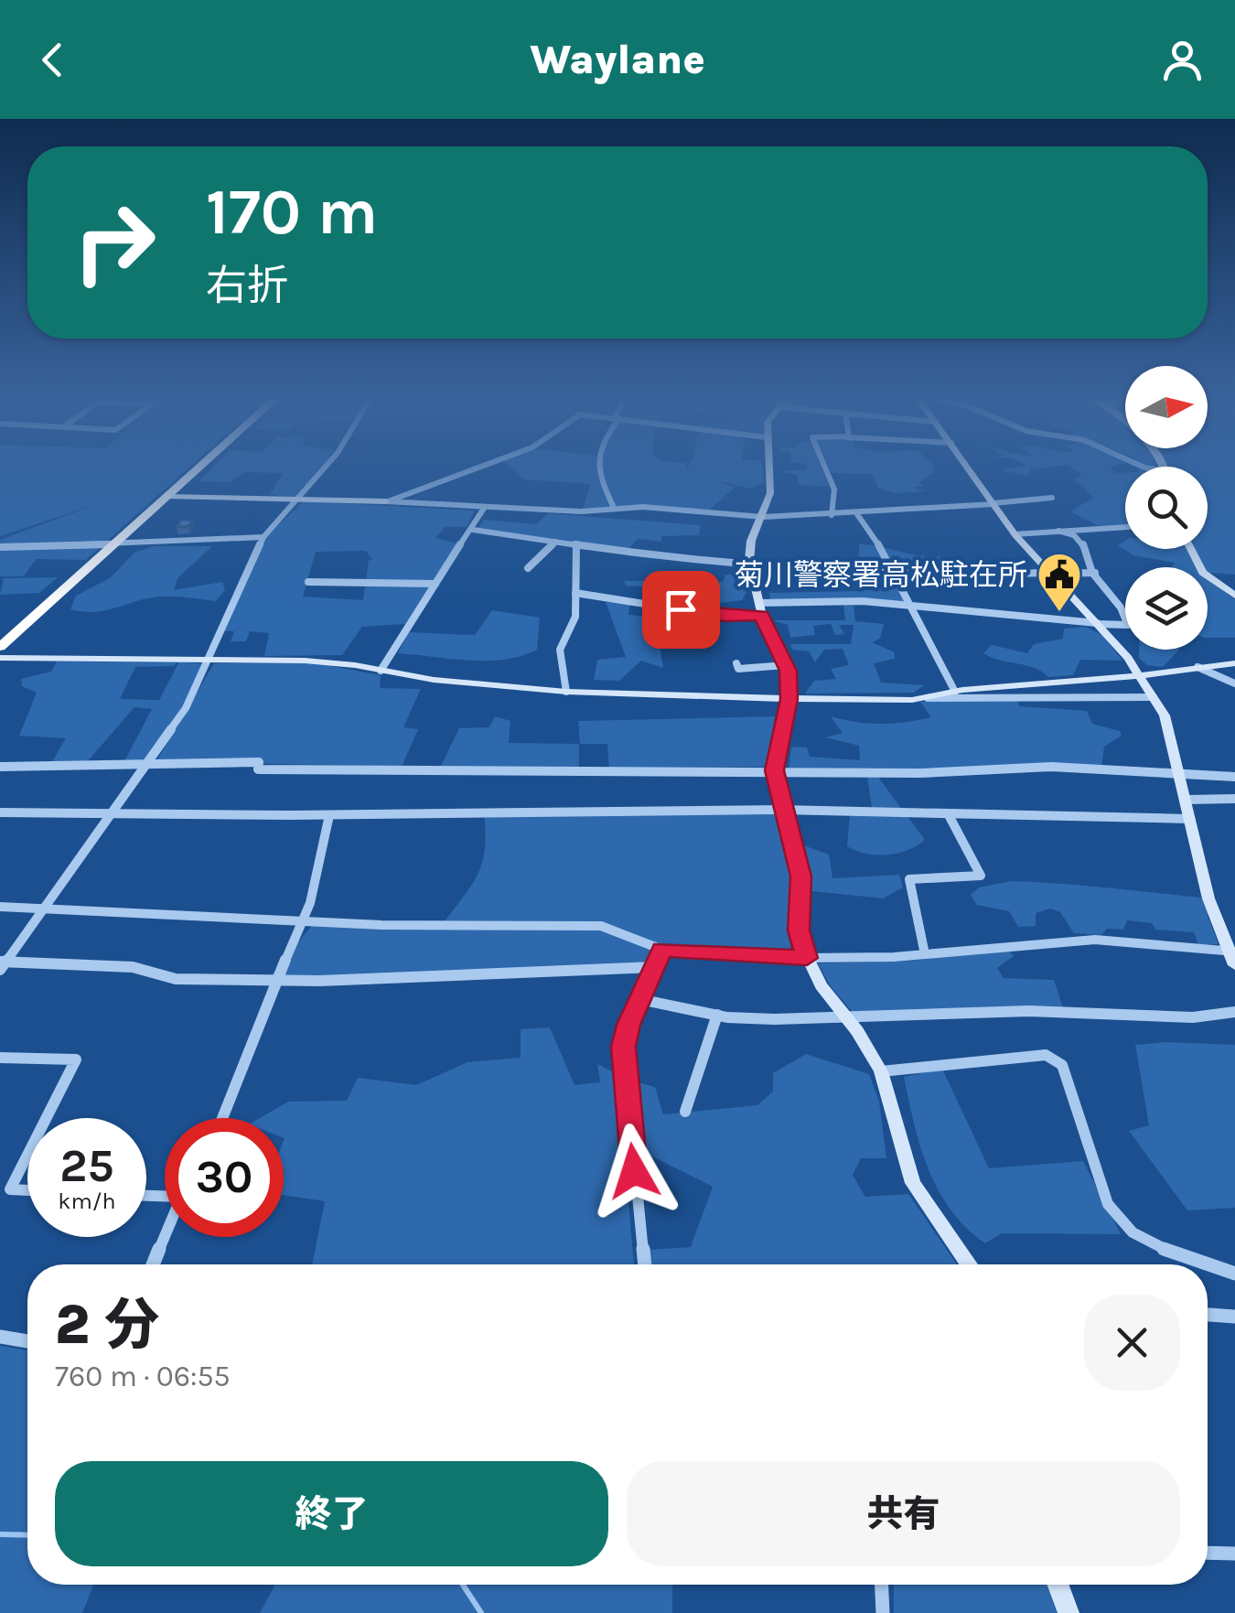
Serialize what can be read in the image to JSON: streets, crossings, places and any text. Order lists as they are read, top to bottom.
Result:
{
  "places": {
    "public building": ["菊川警察署高松駐在所"]
  },
  "north": "right",
  "page": {
    "header": "Waylane",
    "turn": ["170 m", "右折"],
    "speed": "25 km/h",
    "limit": "30",
    "heading": ["2 分", "760 m · 06:55"],
    "buttons": ["終了", "共有"]
  }
}
